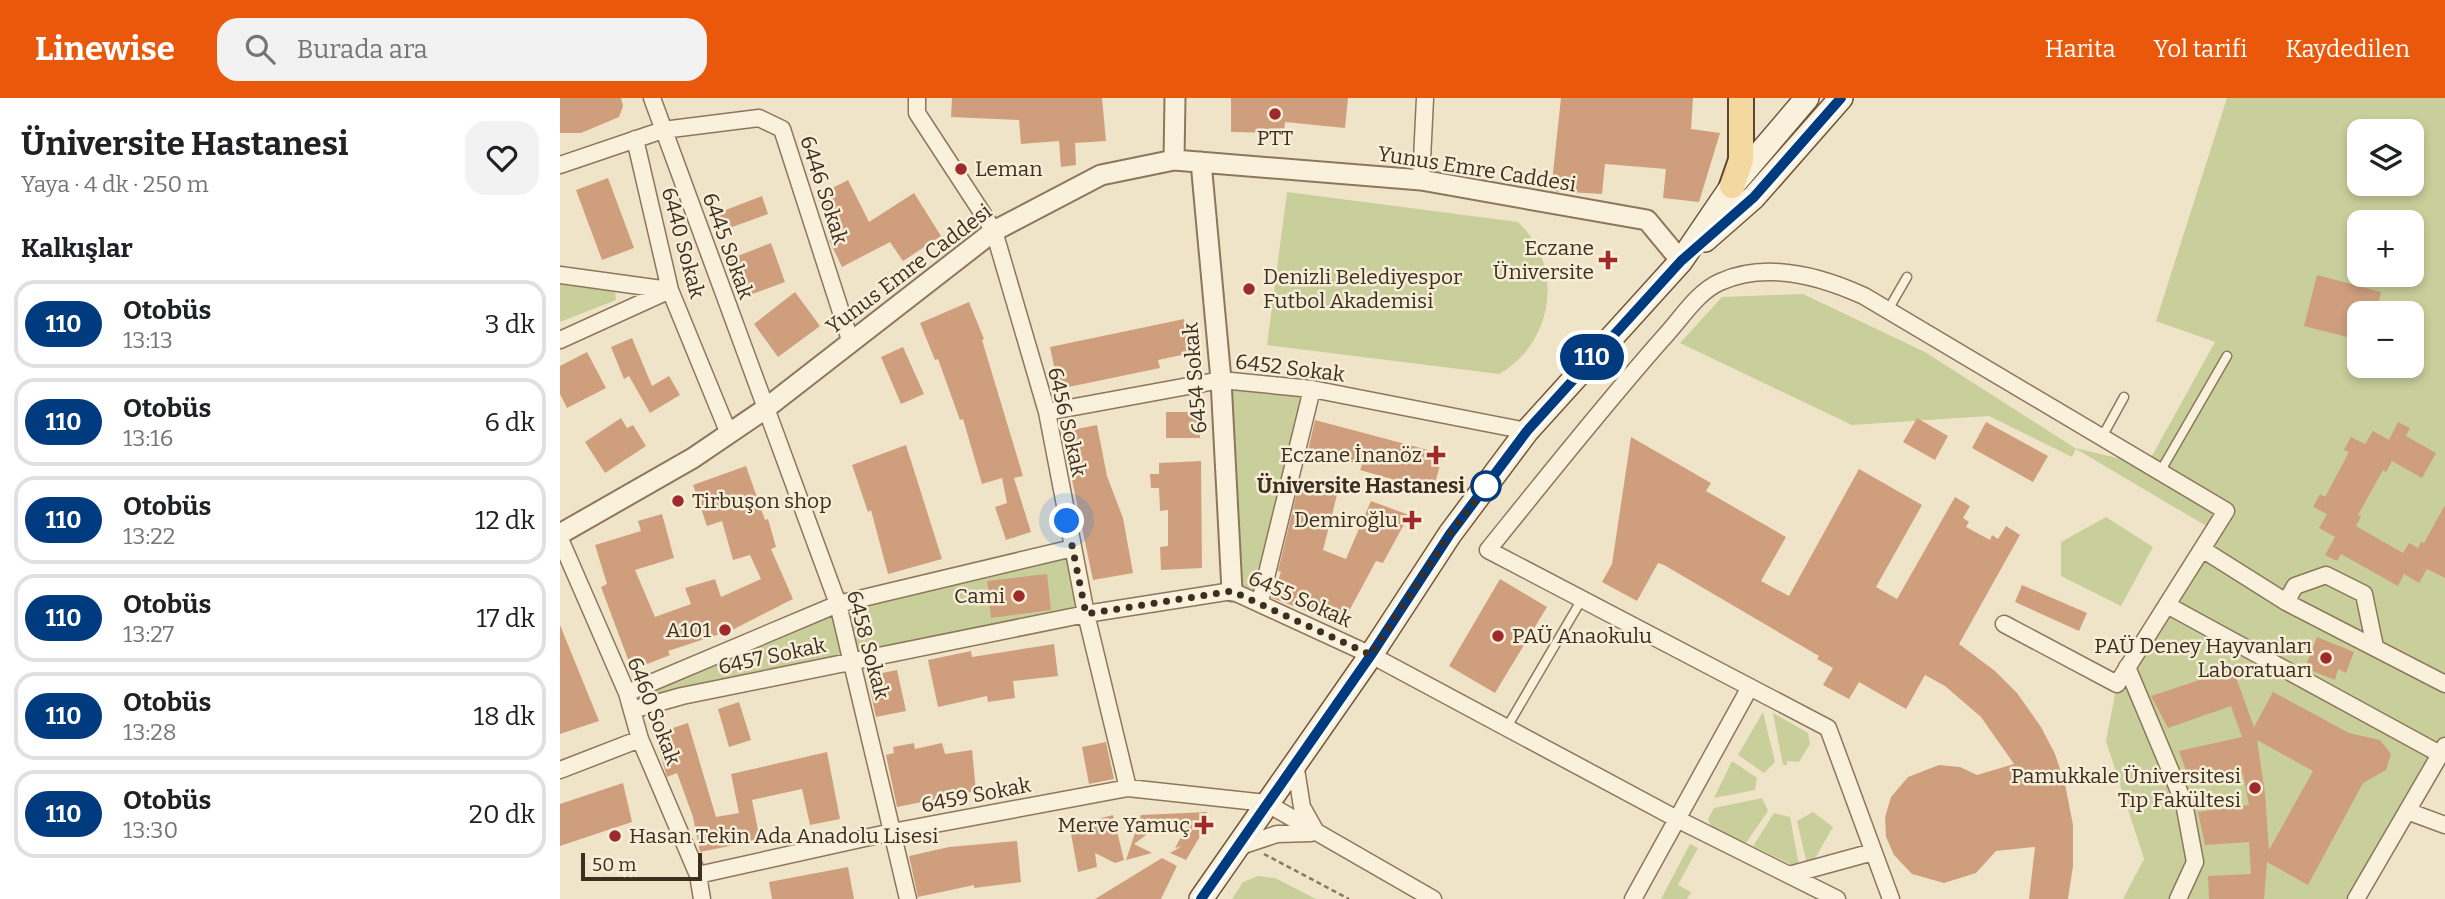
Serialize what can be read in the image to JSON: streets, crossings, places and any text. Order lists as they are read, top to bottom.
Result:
{
  "streets": {
    "street": [
      "Yunus Emre Caddesi",
      "6446 Sokak",
      "6440 Sokak",
      "6445 Sokak",
      "6452 Sokak",
      "6454 Sokak",
      "6456 Sokak",
      "6455 Sokak",
      "6458 Sokak",
      "6457 Sokak",
      "6460 Sokak",
      "6459 Sokak"
    ]
  },
  "crossings": [
    ["Yunus Emre Caddesi", "6446 Sokak"],
    ["Yunus Emre Caddesi", "6440 Sokak"],
    ["Yunus Emre Caddesi", "6445 Sokak"],
    ["Yunus Emre Caddesi", "6454 Sokak"],
    ["Yunus Emre Caddesi", "6456 Sokak"],
    ["Yunus Emre Caddesi", "6458 Sokak"],
    ["6446 Sokak", "6440 Sokak"],
    ["6446 Sokak", "6445 Sokak"],
    ["6445 Sokak", "6458 Sokak"],
    ["6452 Sokak", "6454 Sokak"],
    ["6452 Sokak", "6456 Sokak"],
    ["6454 Sokak", "6455 Sokak"],
    ["6456 Sokak", "6455 Sokak"],
    ["6456 Sokak", "6457 Sokak"],
    ["6456 Sokak", "6459 Sokak"],
    ["6455 Sokak", "6457 Sokak"],
    ["6458 Sokak", "6457 Sokak"],
    ["6458 Sokak", "6459 Sokak"],
    ["6457 Sokak", "6460 Sokak"],
    ["6460 Sokak", "6459 Sokak"]
  ],
  "places": {
    "other": [
      "PTT",
      "Leman",
      "Denizli Belediyespor Futbol Akademisi",
      "Üniversite Hastanesi",
      "Tirbuşon shop",
      "Cami",
      "A101",
      "PAÜ Anaokulu",
      "PAÜ Deney Hayvanları Laboratuarı",
      "Pamukkale Üniversitesi Tıp Fakültesi",
      "Hasan Tekin Ada Anadolu Lisesi"
    ],
    "health": [
      "Eczane Üniversite",
      "Eczane İnanöz",
      "Demiroğlu",
      "Merve Yamuç"
    ]
  },
  "lines": ["bus line 110"],
  "scale_bar": "50 m",
  "page": {
    "header": "Linewise",
    "search": "Burada ara",
    "nav": ["Harita", "Yol tarifi", "Kaydedilen"],
    "heading": [
      ["Üniversite Hastanesi", "Yaya · 4 dk · 250 m"],
      "Kalkışlar"
    ],
    "on_map": "110",
    "map_buttons": ["+", "−"],
    "list": [
      {
        "mark": "110",
        "name": "Otobüs",
        "note": "13:13",
        "value": "3 dk"
      },
      {
        "mark": "110",
        "name": "Otobüs",
        "note": "13:16",
        "value": "6 dk"
      },
      {
        "mark": "110",
        "name": "Otobüs",
        "note": "13:22",
        "value": "12 dk"
      },
      {
        "mark": "110",
        "name": "Otobüs",
        "note": "13:27",
        "value": "17 dk"
      },
      {
        "mark": "110",
        "name": "Otobüs",
        "note": "13:28",
        "value": "18 dk"
      },
      {
        "mark": "110",
        "name": "Otobüs",
        "note": "13:30",
        "value": "20 dk"
      }
    ],
    "scale": "50 m"
  }
}
